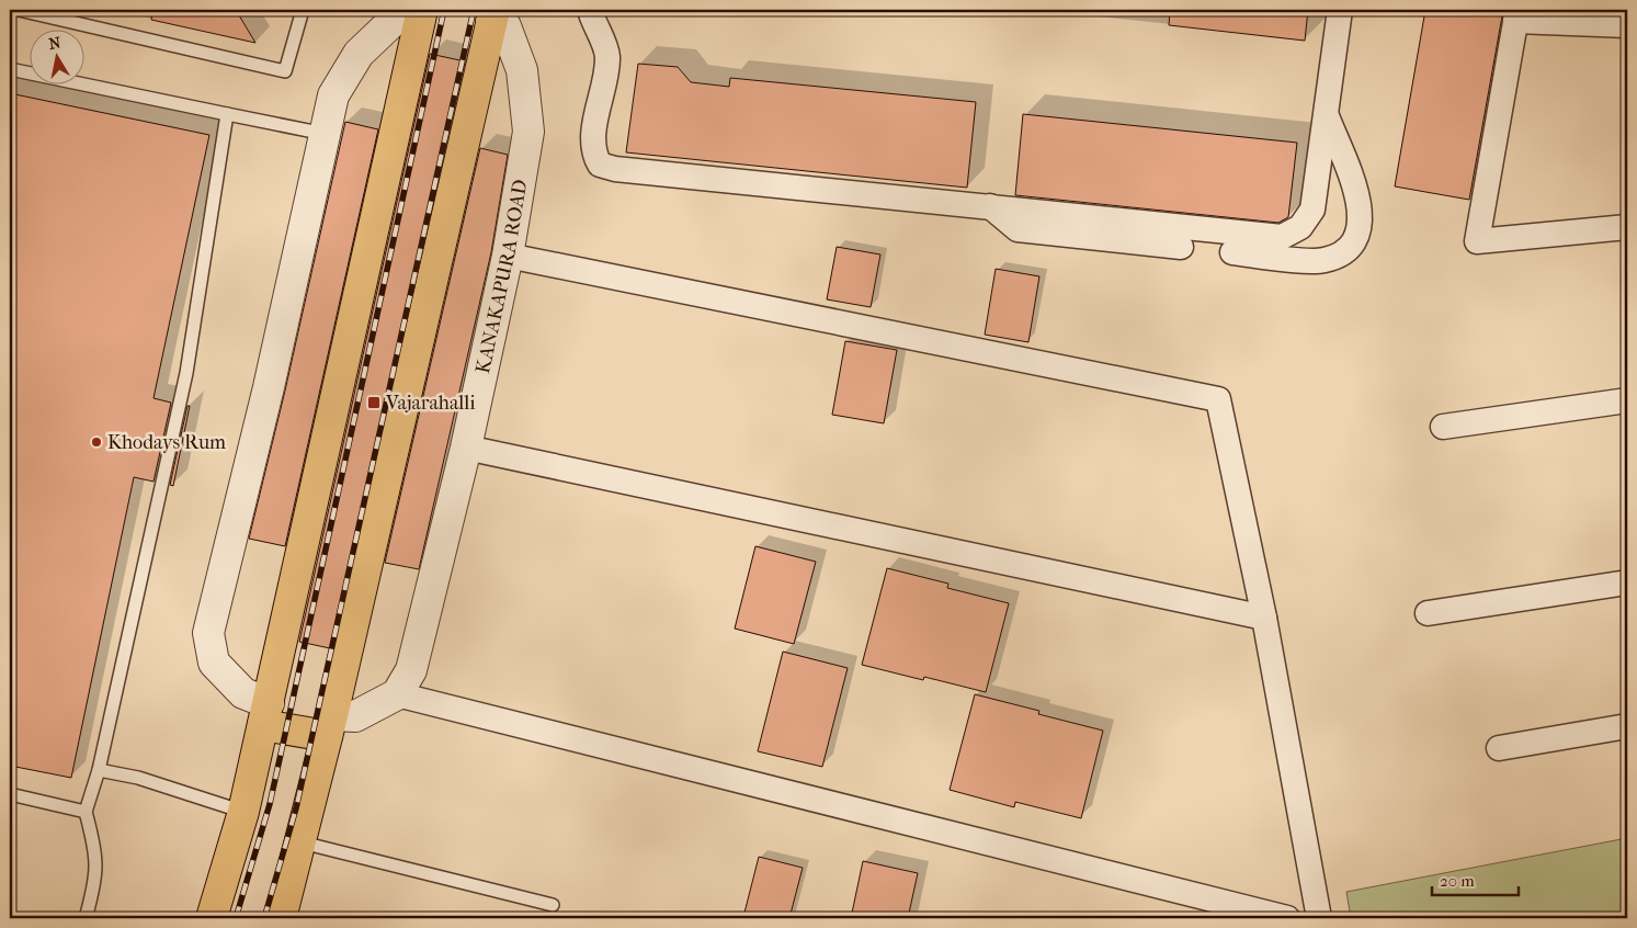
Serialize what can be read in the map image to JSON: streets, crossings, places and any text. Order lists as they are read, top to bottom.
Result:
{
  "streets": {
    "highway": ["KANAKAPURA ROAD"]
  },
  "places": {
    "transit": ["Vajarahalli"],
    "other": ["Khodays Rum"]
  },
  "scale_bar": "20 m",
  "north": "top"
}
